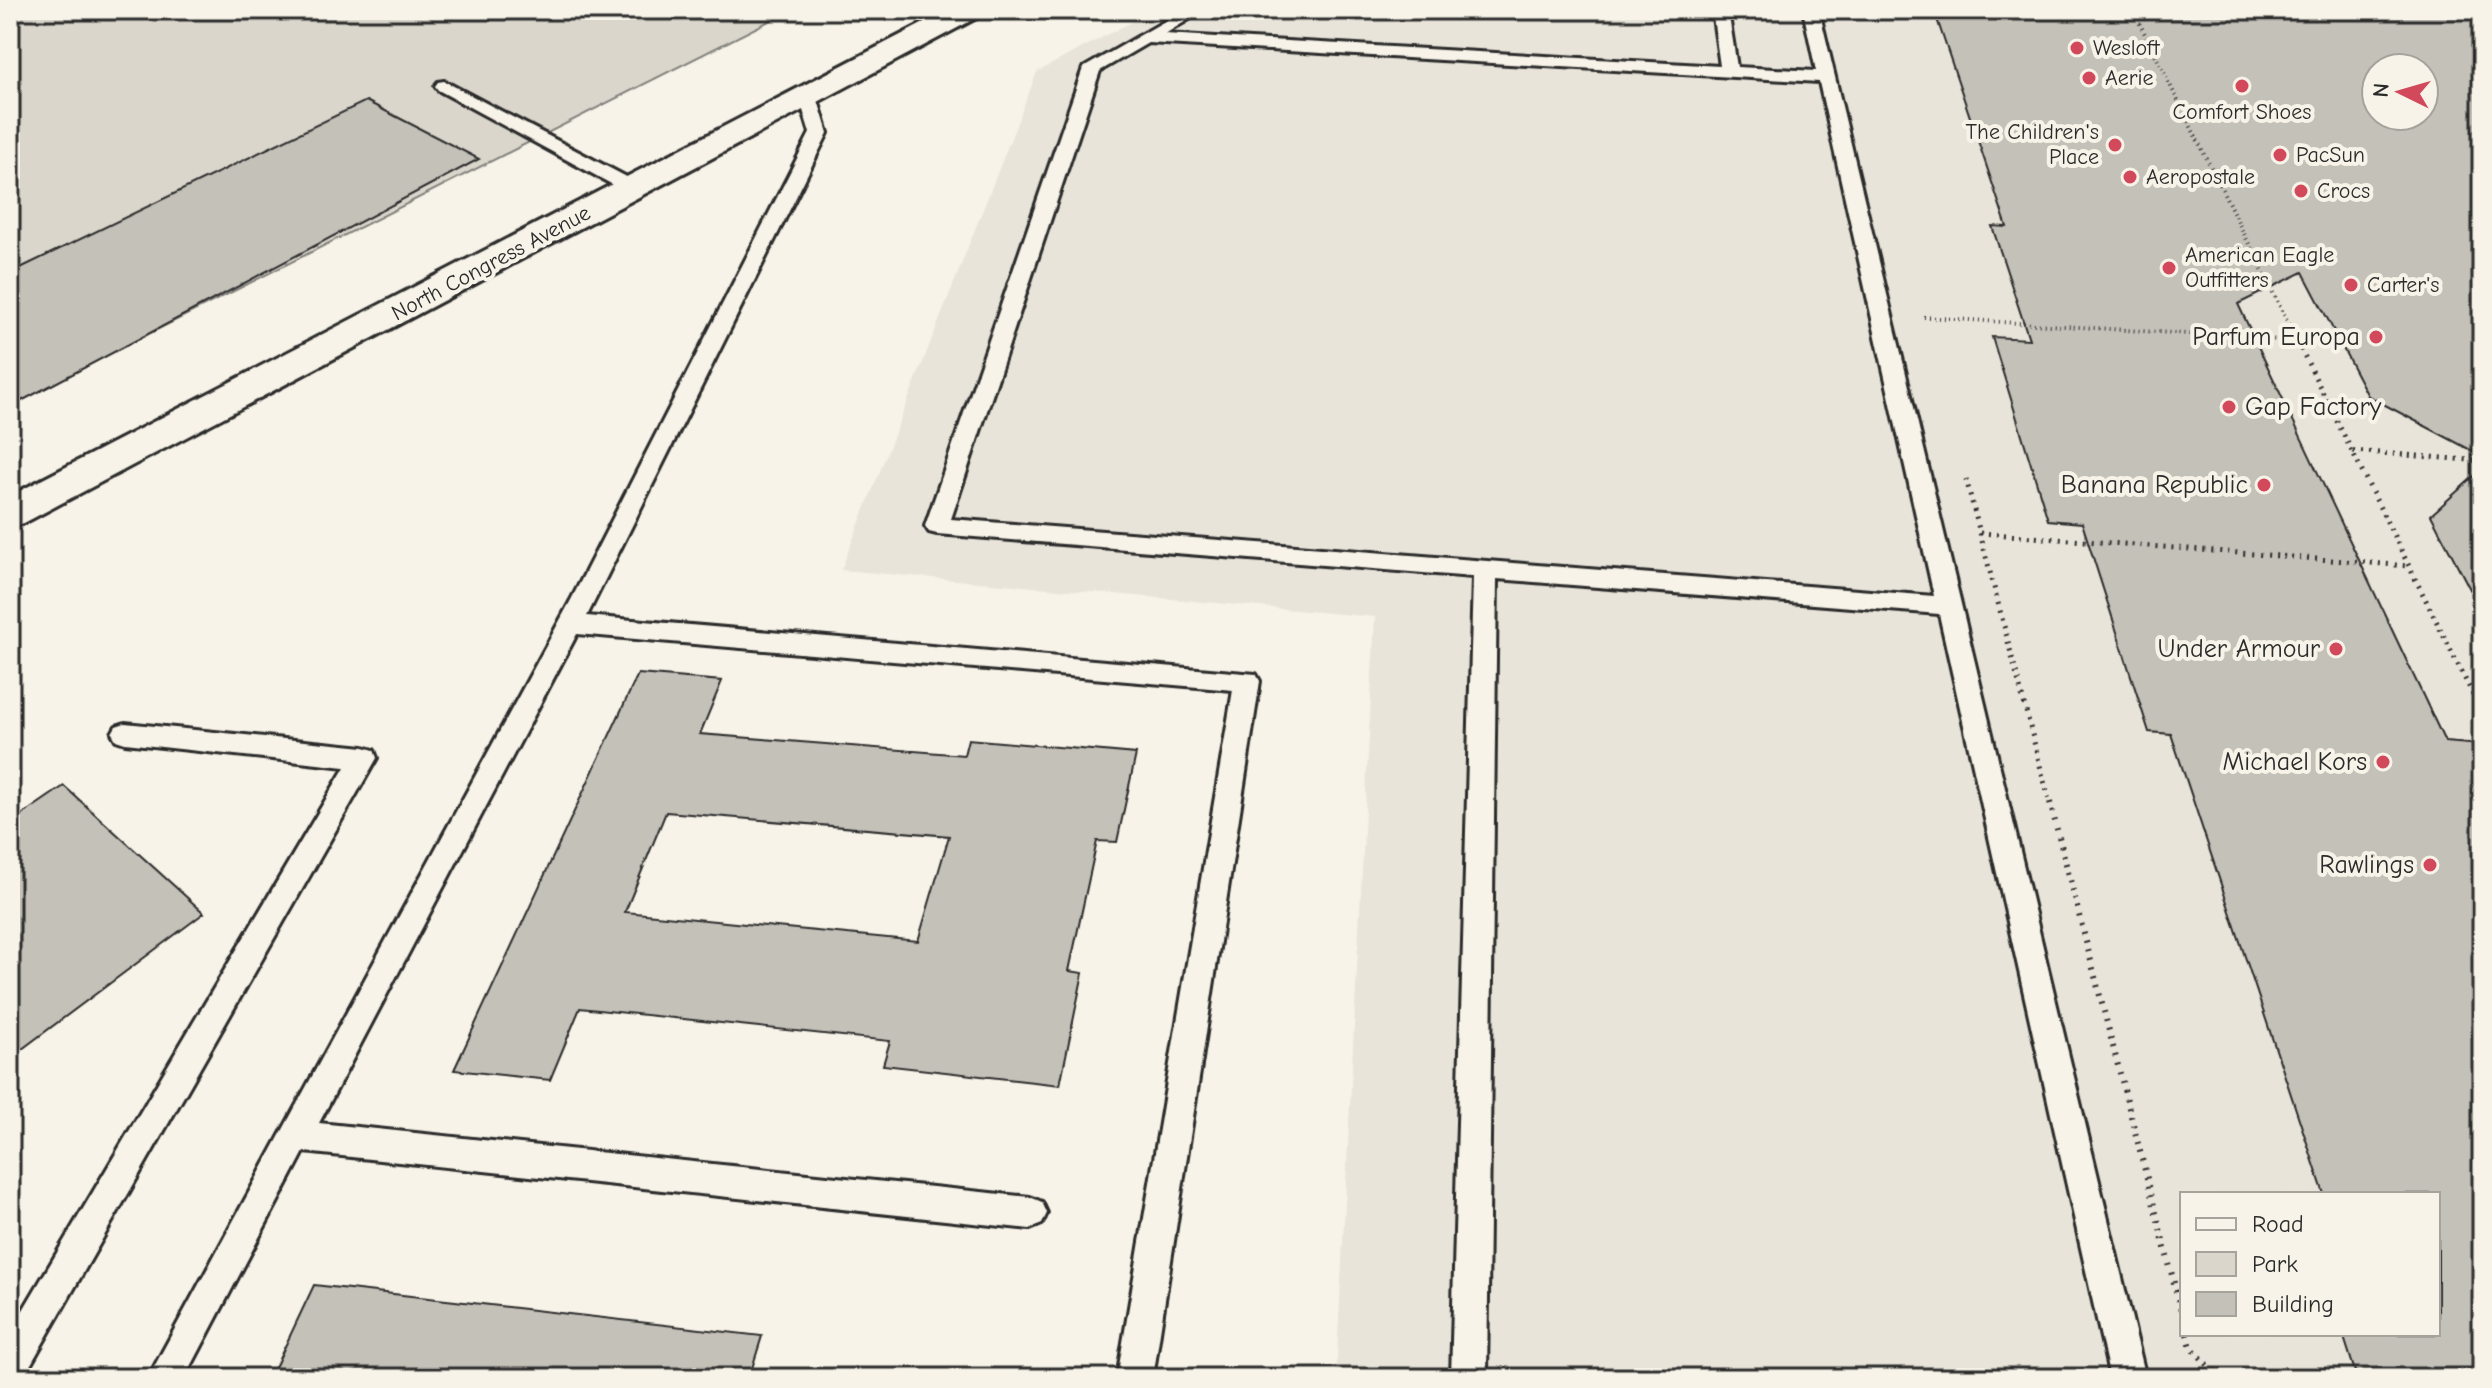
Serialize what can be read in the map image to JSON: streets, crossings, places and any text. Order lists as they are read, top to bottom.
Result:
{
  "streets": {
    "street": ["North Congress Avenue"]
  },
  "places": [
    "Wesloft",
    "Aerie",
    "Comfort Shoes",
    "The Children's Place",
    "PacSun",
    "Aeropostale",
    "Crocs",
    "American Eagle Outfitters",
    "Carter's",
    "Parfum Europa",
    "Gap Factory",
    "Banana Republic",
    "Under Armour",
    "Michael Kors",
    "Rawlings"
  ],
  "legend": ["Road", "Park", "Building"],
  "north": "left"
}
